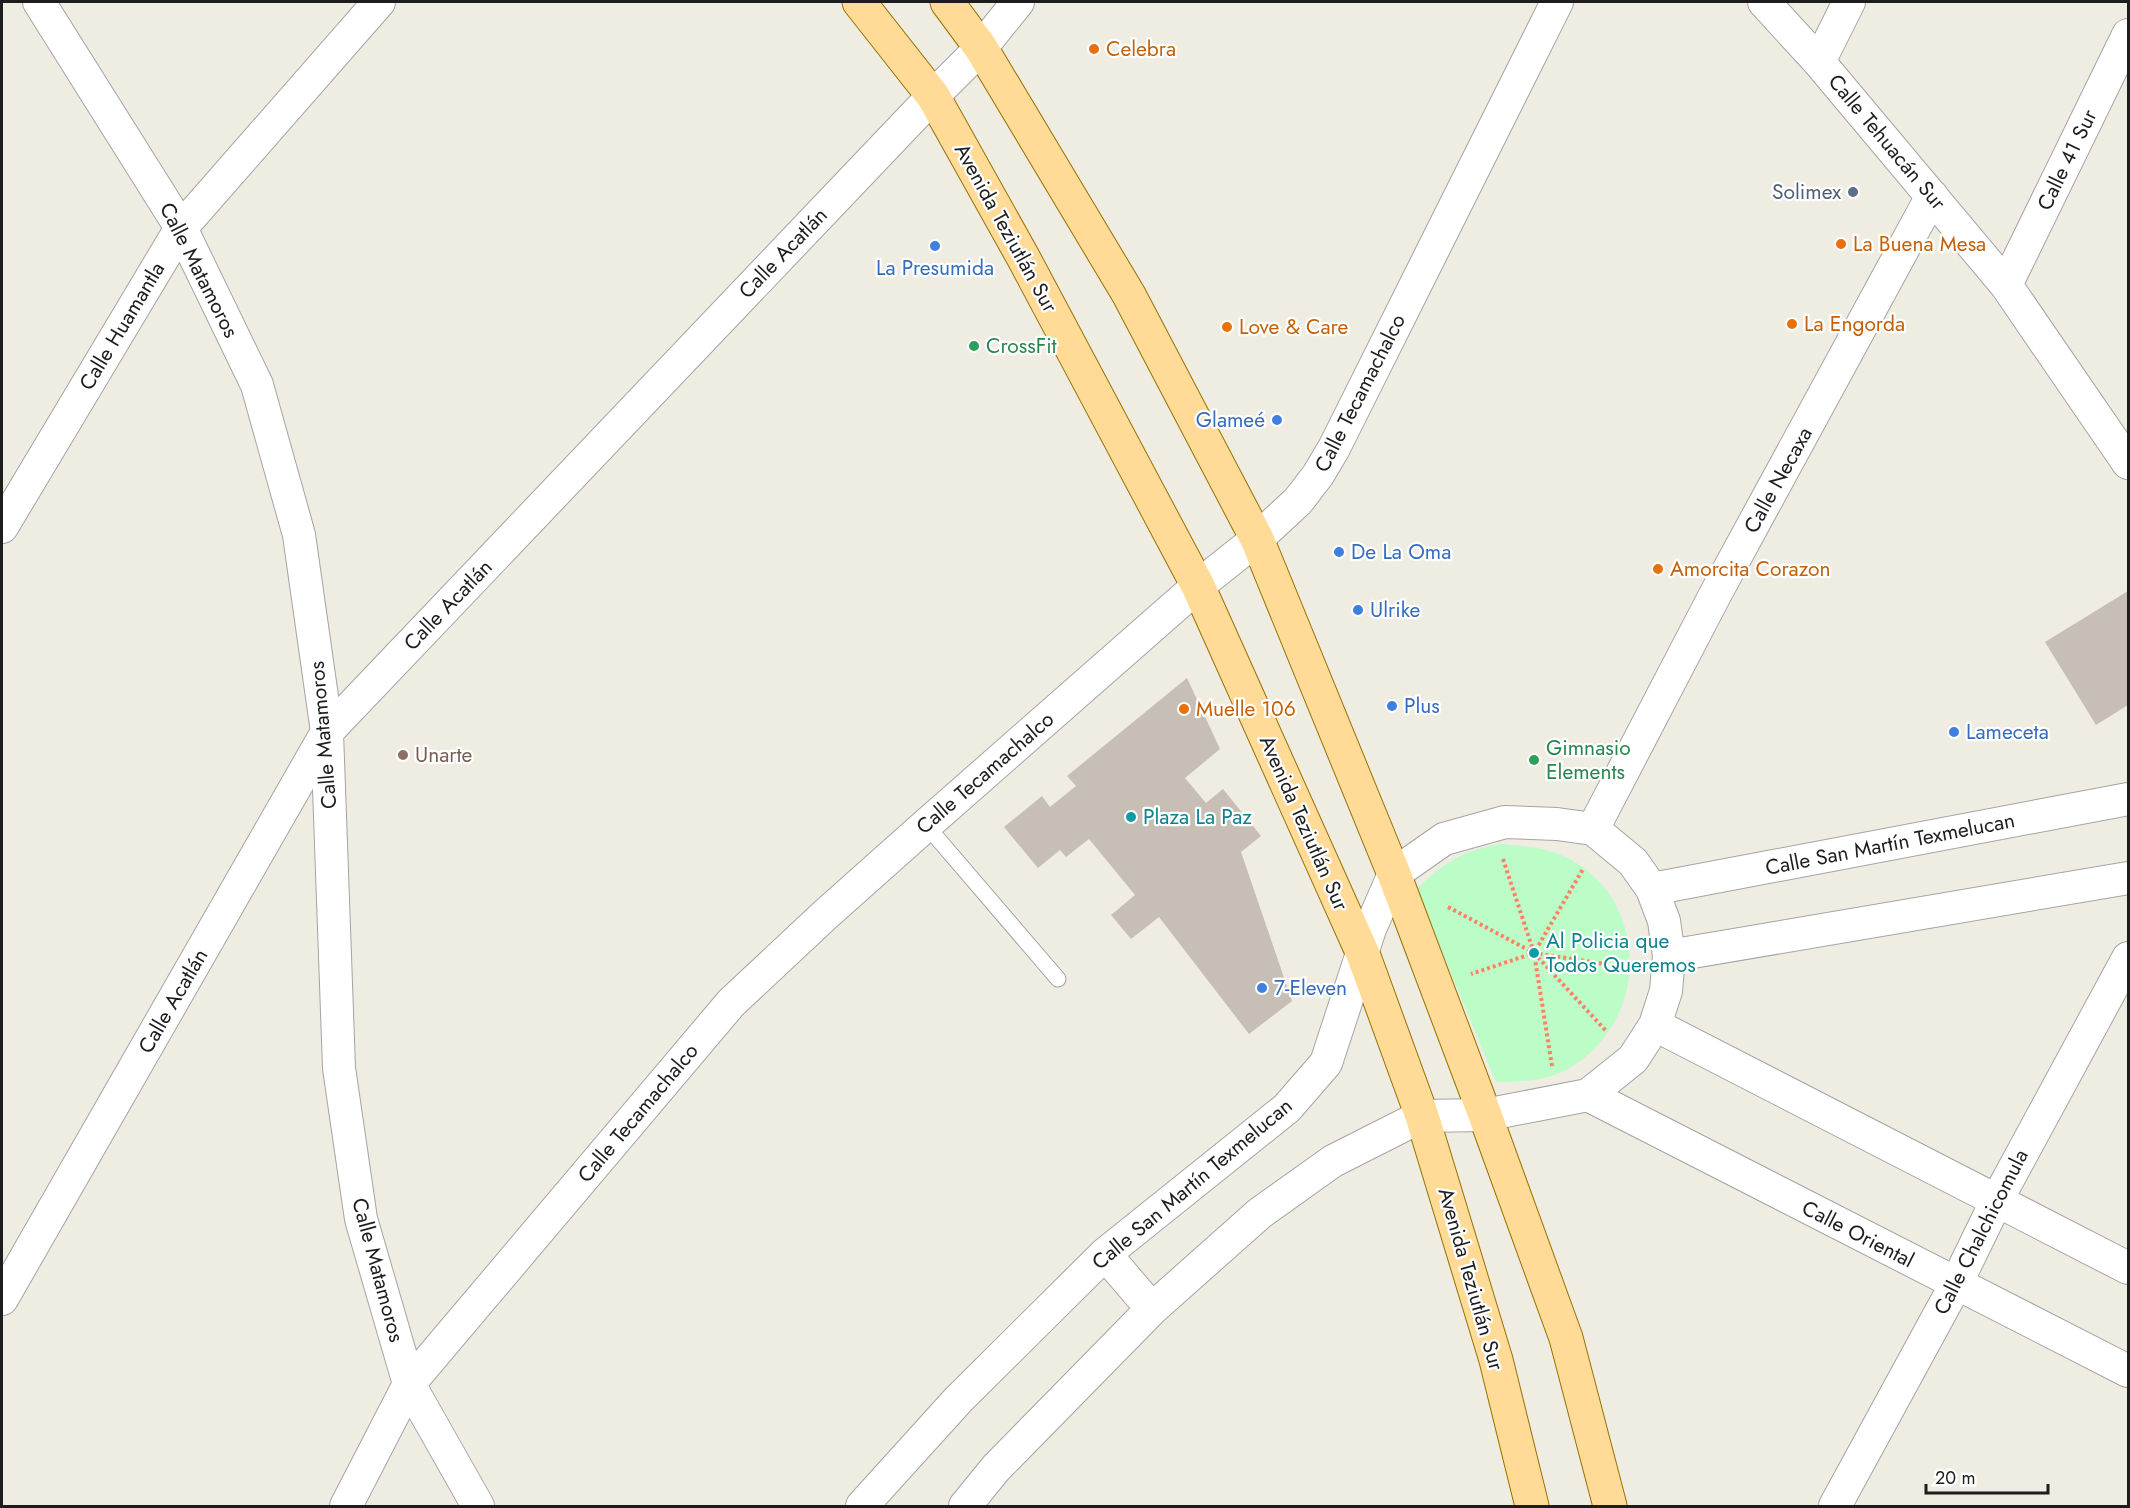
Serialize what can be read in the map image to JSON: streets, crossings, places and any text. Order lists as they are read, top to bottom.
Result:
{
  "streets": {
    "main road": ["Avenida Teziutlán Sur"],
    "street": [
      "Calle Tehuacán Sur",
      "Calle 41 Sur",
      "Calle Acatlán",
      "Calle Matamoros",
      "Calle Huamantla",
      "Calle Tecamachalco",
      "Calle Necaxa",
      "Calle San Martín Texmelucan",
      "Calle Chalchicomula",
      "Calle Oriental"
    ]
  },
  "crossings": [
    ["Calle Tehuacán Sur", "Calle 41 Sur"],
    ["Calle Tehuacán Sur", "Calle Necaxa"],
    ["Avenida Teziutlán Sur", "Calle Acatlán"],
    ["Avenida Teziutlán Sur", "Calle Tecamachalco"],
    ["Avenida Teziutlán Sur", "Calle San Martín Texmelucan"],
    ["Calle Acatlán", "Calle Matamoros"],
    ["Calle Matamoros", "Calle Huamantla"],
    ["Calle Matamoros", "Calle Tecamachalco"],
    ["Calle Chalchicomula", "Calle Oriental"]
  ],
  "places": [
    "Celebra",
    "Solimex",
    "La Buena Mesa",
    "La Presumida",
    "La Engorda",
    "Love & Care",
    "CrossFit",
    "Glameé",
    "De La Oma",
    "Amorcita Corazon",
    "Ulrike",
    "Plus",
    "Muelle 106",
    "Lameceta",
    "Unarte",
    "Gimnasio Elements",
    "Plaza La Paz",
    "Al Policia que Todos Queremos",
    "7-Eleven"
  ],
  "scale_bar": "20 m"
}
